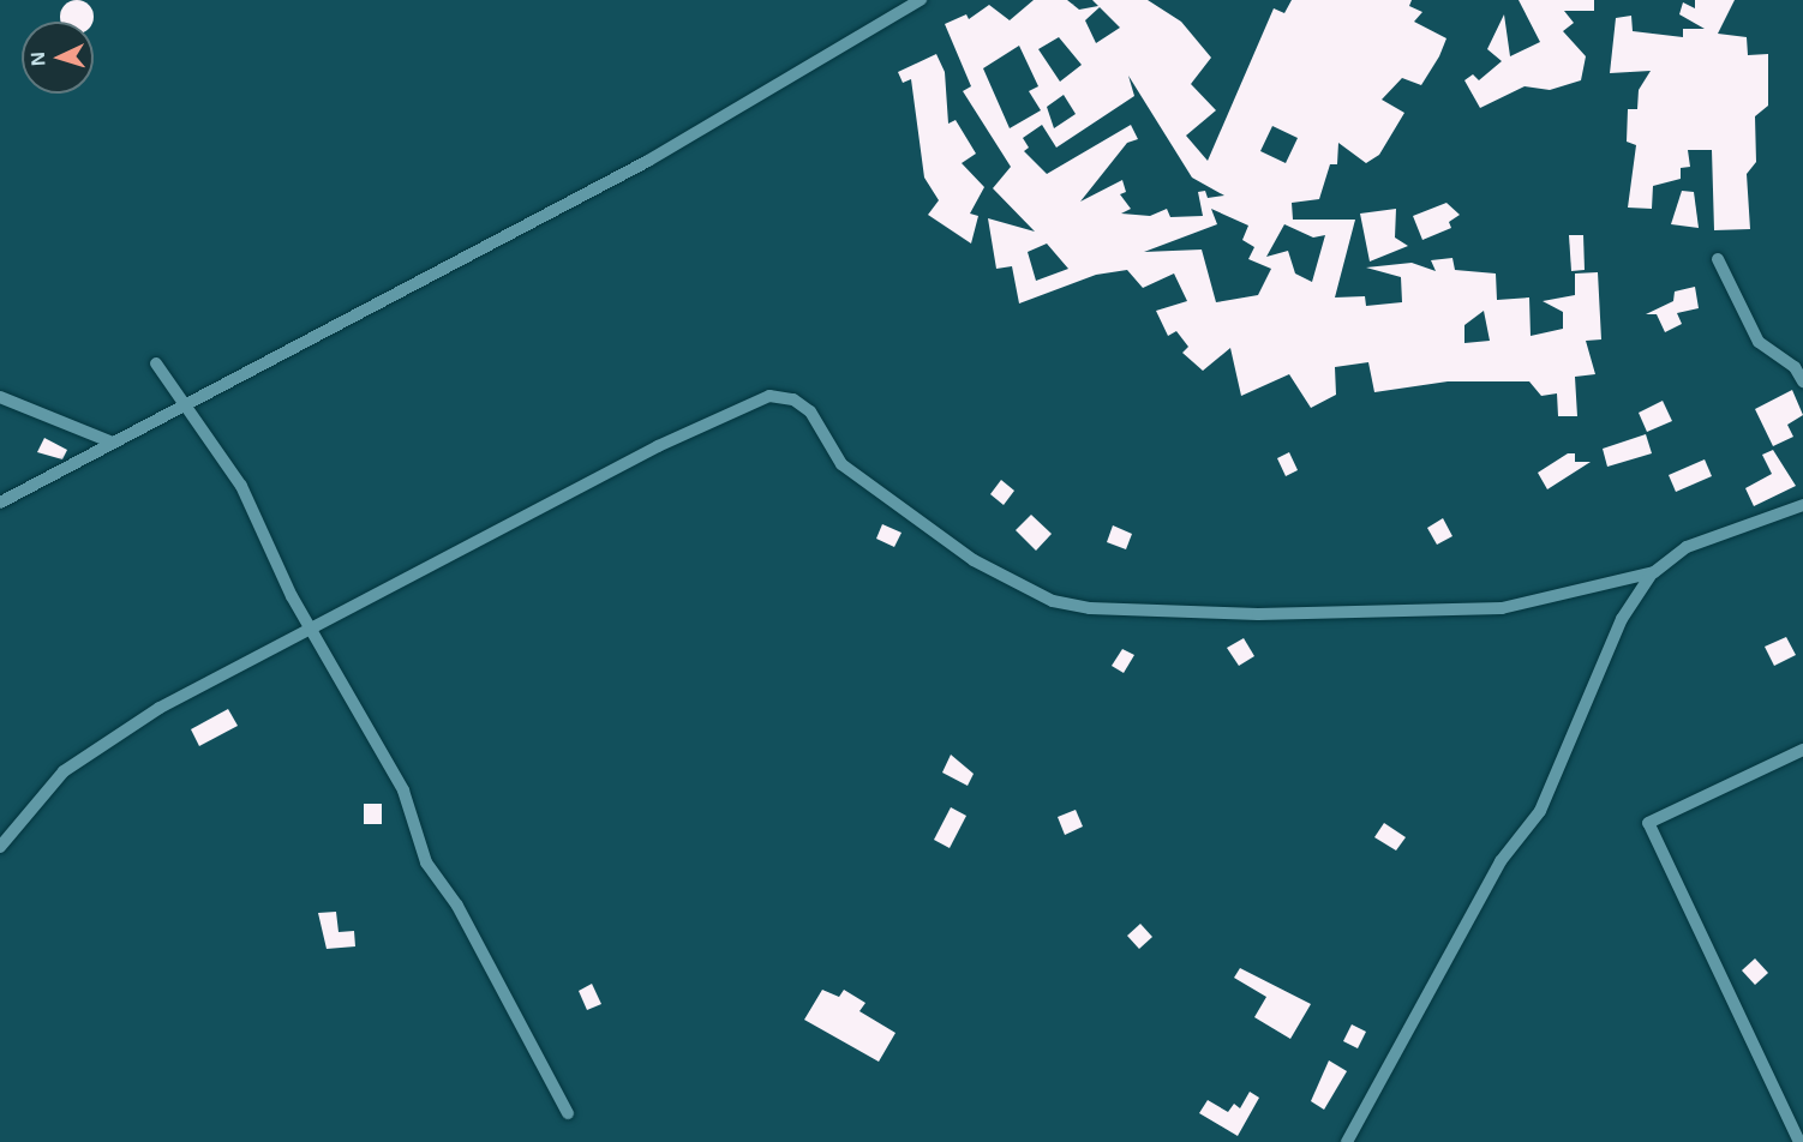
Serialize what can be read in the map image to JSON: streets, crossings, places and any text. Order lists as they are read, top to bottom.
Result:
{
  "north": "left"
}
